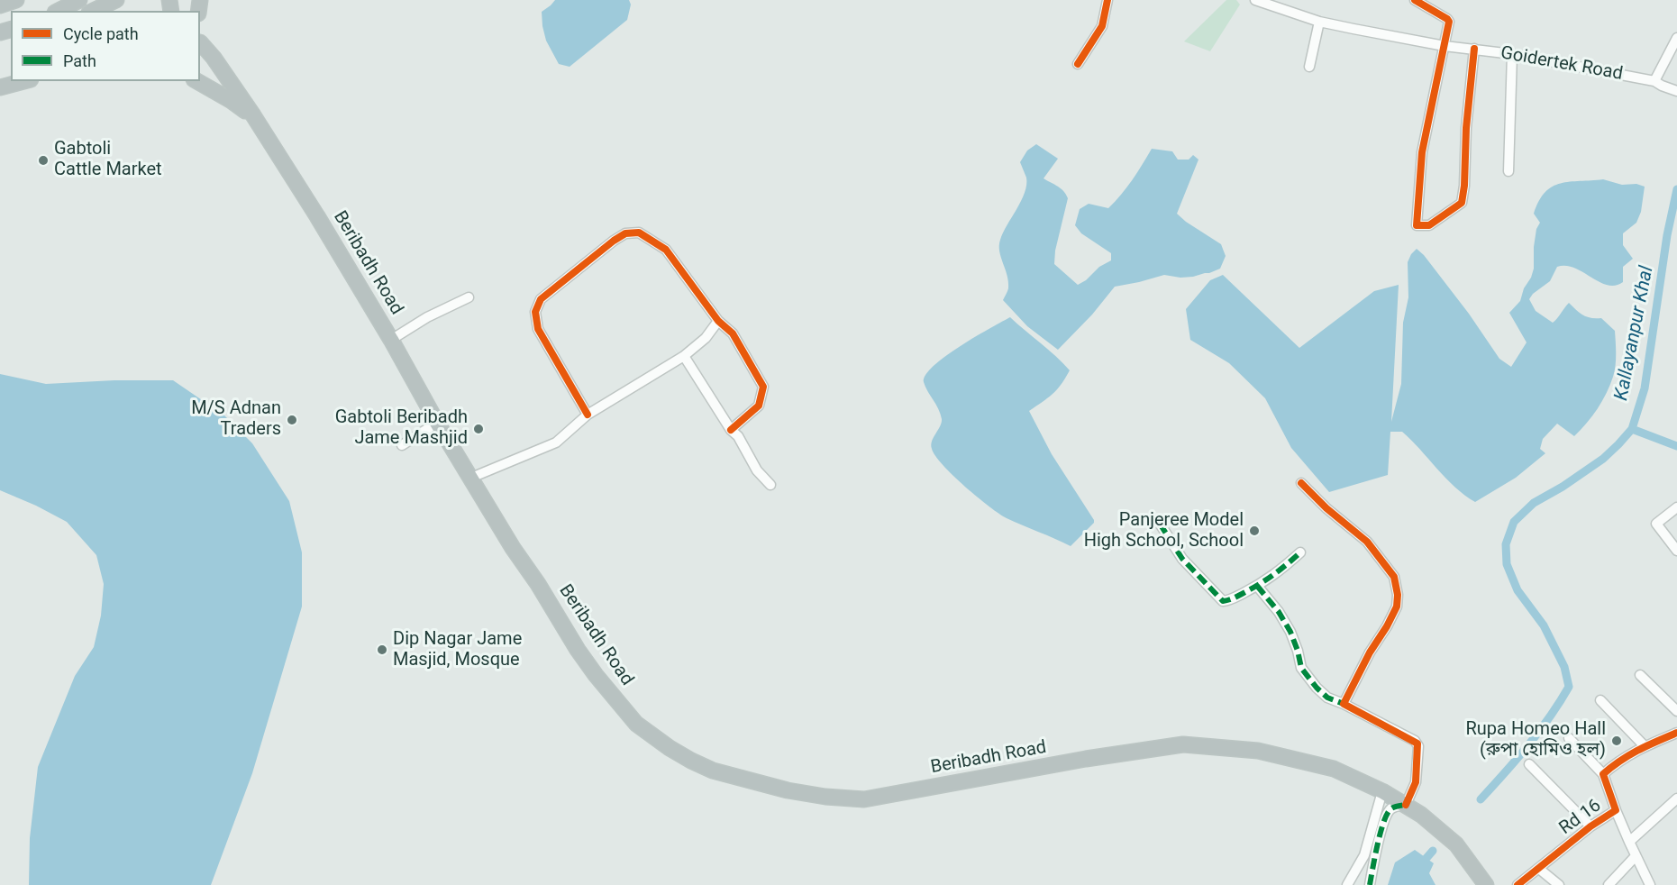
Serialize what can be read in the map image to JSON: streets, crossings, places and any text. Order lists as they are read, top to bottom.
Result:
{
  "streets": {
    "highway": ["Beribadh Road"],
    "street": ["Goidertek Road", "Rd 16"]
  },
  "water": ["Kallayanpur Khal"],
  "places": [
    "Gabtoli Cattle Market",
    "M/S Adnan Traders",
    "Gabtoli Beribadh Jame Mashjid",
    "Panjeree Model High School, School",
    "Dip Nagar Jame Masjid, Mosque",
    "Rupa Homeo Hall (রুপা হোমিও হল)"
  ],
  "legend": ["Cycle path", "Path"]
}
